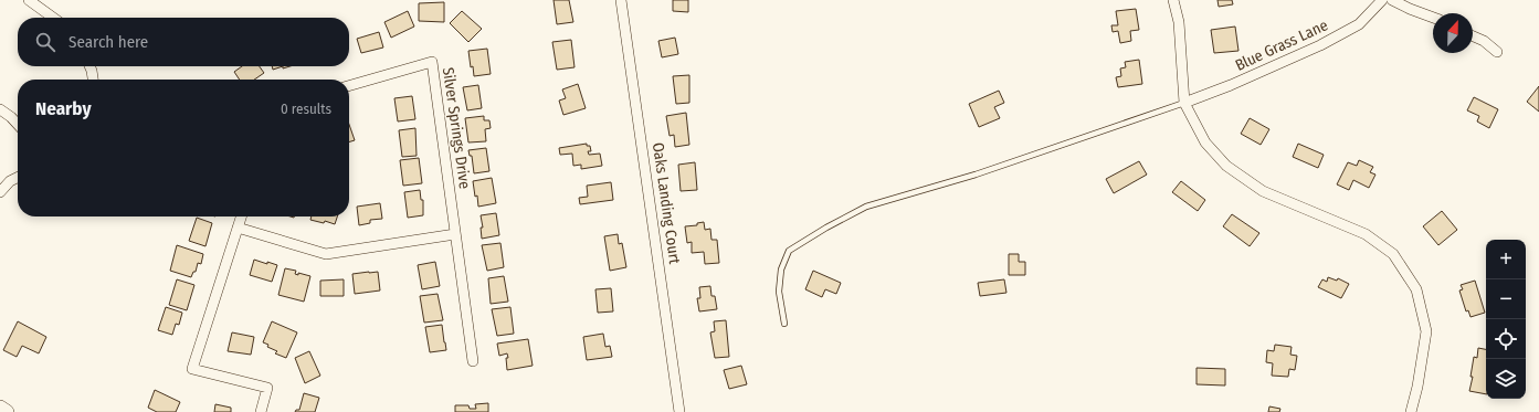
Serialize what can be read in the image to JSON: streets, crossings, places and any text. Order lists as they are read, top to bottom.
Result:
{
  "streets": {
    "street": ["Blue Grass Lane", "Silver Springs Drive", "Oaks Landing Court"]
  },
  "north": "top",
  "page": {
    "search": "Search here",
    "heading": ["Nearby", "0 results"],
    "map_buttons": ["+", "−"]
  }
}
